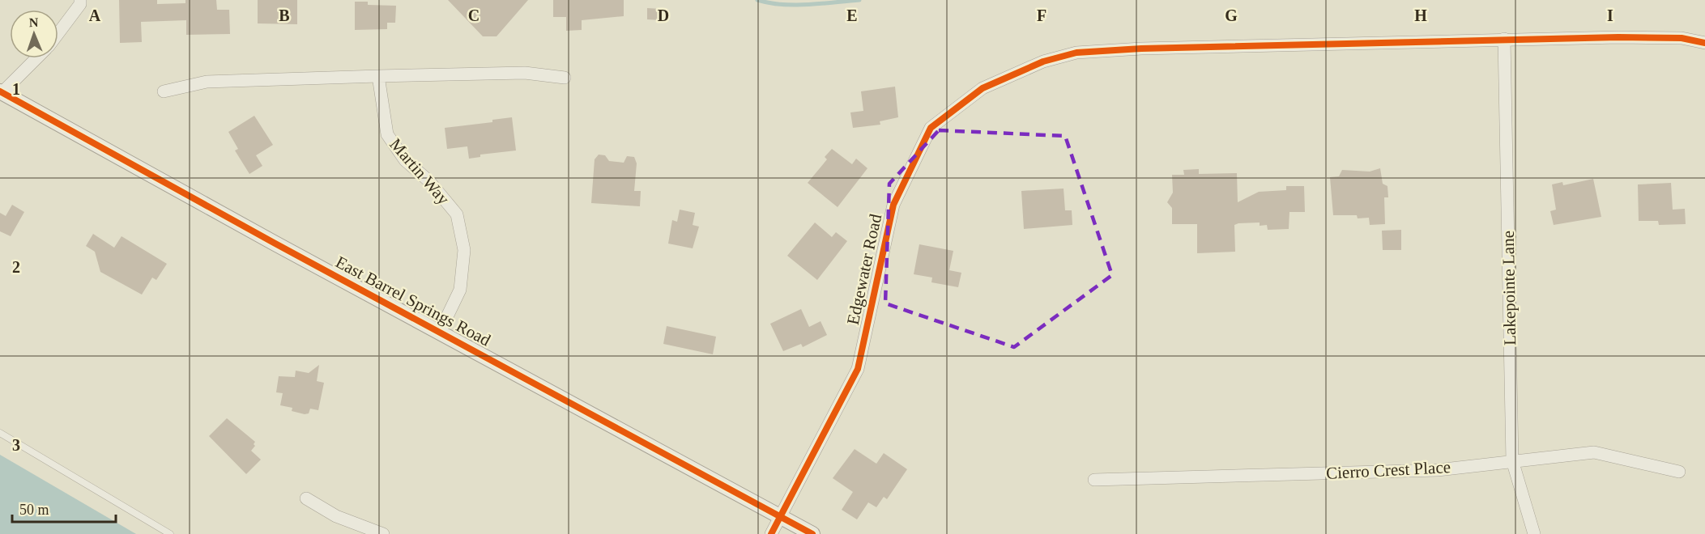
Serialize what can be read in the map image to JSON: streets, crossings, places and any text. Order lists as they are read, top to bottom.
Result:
{
  "streets": {
    "street": [
      "Martin Way",
      "Edgewater Road",
      "Lakepointe Lane",
      "East Barrel Springs Road",
      "Cierro Crest Place"
    ]
  },
  "crossings": [
    ["Martin Way", "East Barrel Springs Road"],
    ["Edgewater Road", "Lakepointe Lane"],
    ["Edgewater Road", "East Barrel Springs Road"],
    ["Lakepointe Lane", "Cierro Crest Place"]
  ],
  "scale_bar": "50 m",
  "north": "top",
  "grid": {
    "columns": [
      "A",
      "B",
      "C",
      "D",
      "E",
      "F",
      "G",
      "H",
      "I"
    ],
    "rows": ["1", "2", "3"]
  }
}
